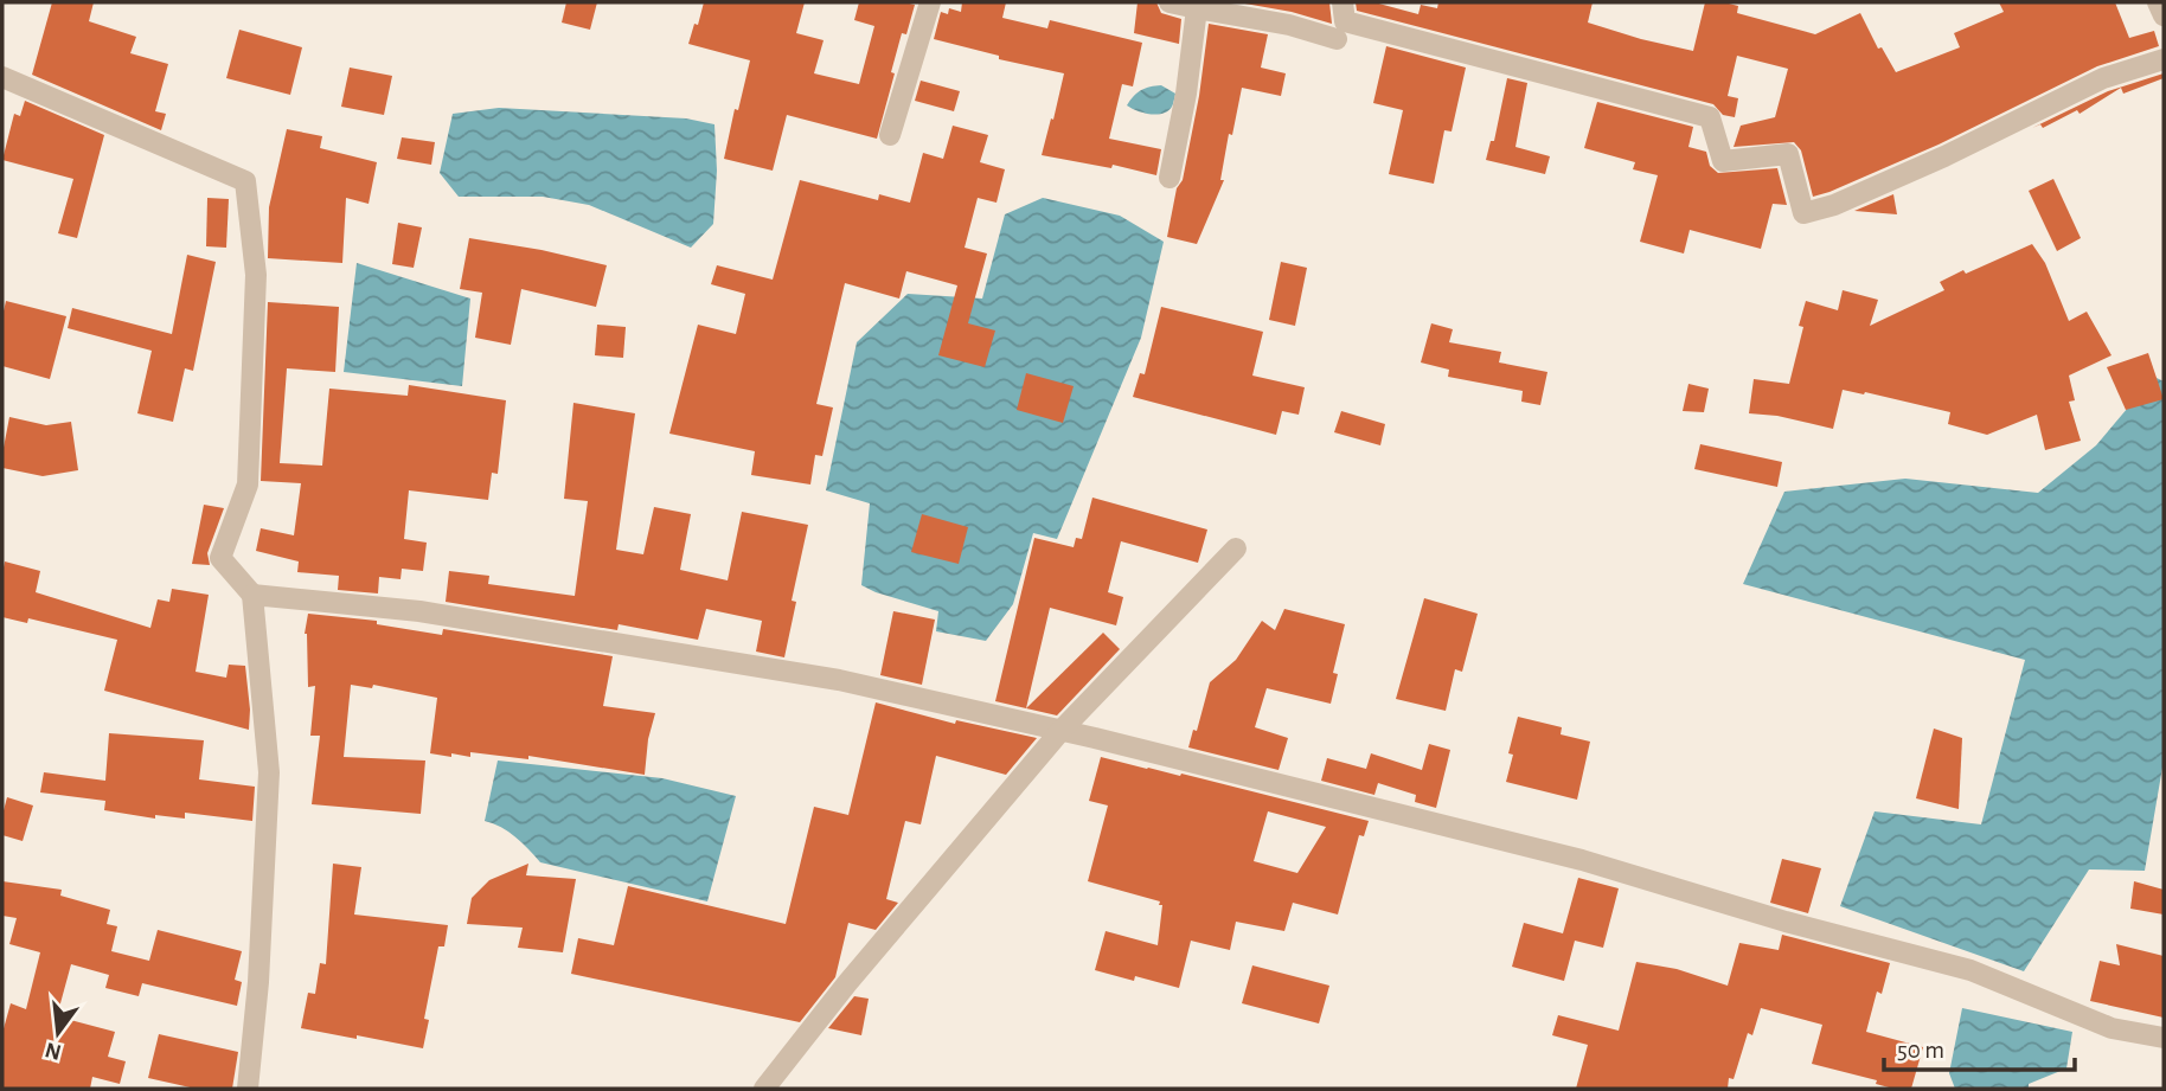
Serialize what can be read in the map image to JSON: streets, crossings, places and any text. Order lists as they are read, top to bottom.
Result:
{
  "scale_bar": "50 m",
  "north": "bottom"
}
